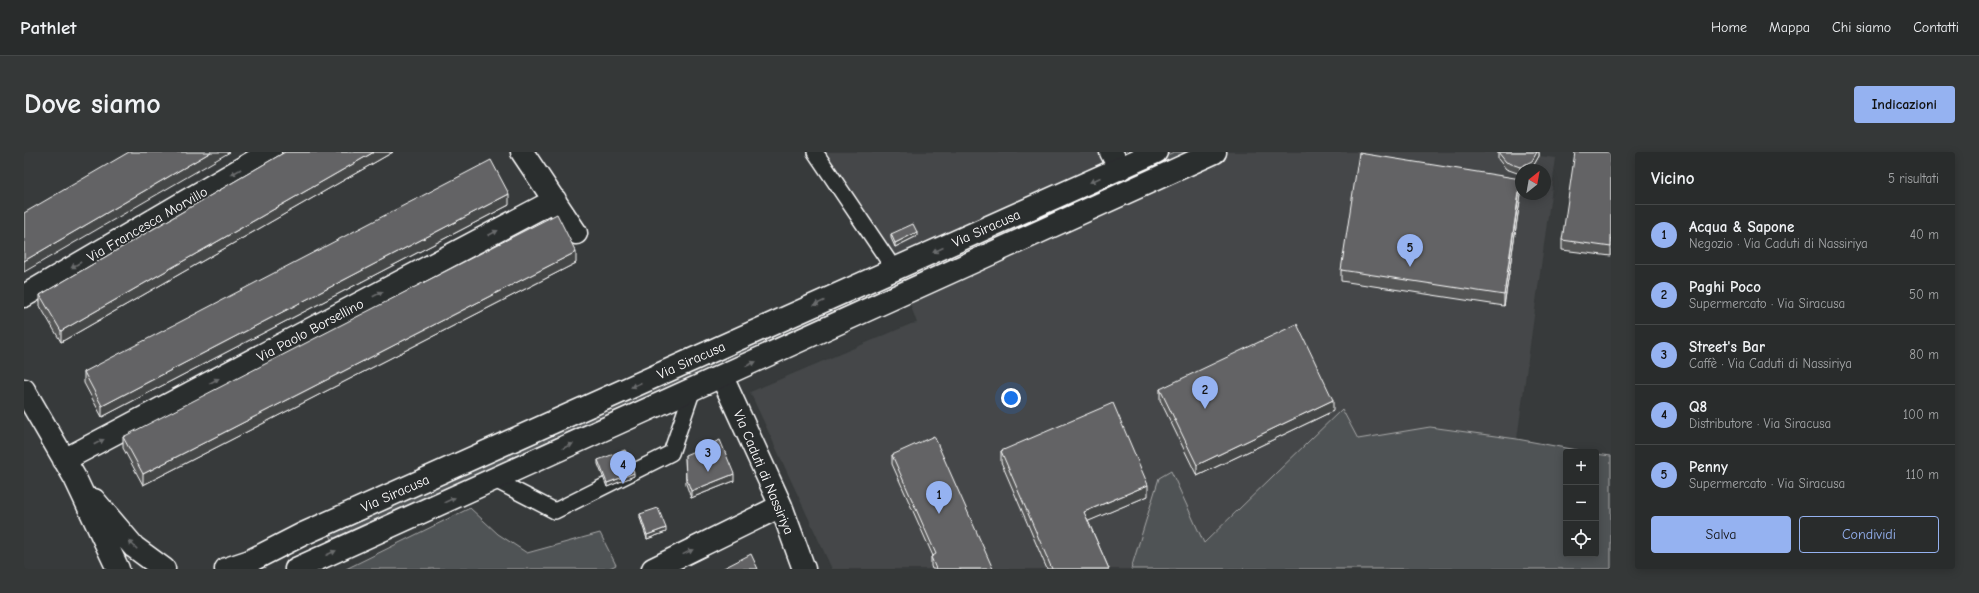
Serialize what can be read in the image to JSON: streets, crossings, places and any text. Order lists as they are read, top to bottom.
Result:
{
  "streets": {
    "main road": [
      "Via Francesca Morvillo",
      "Via Siracusa",
      "Via Paolo Borsellino",
      "Via Caduti di Nassiriya"
    ]
  },
  "crossings": [
    ["Via Siracusa", "Via Caduti di Nassiriya"]
  ],
  "one_way": ["Via Francesca Morvillo", "Via Paolo Borsellino"],
  "north": "top right",
  "page": {
    "header": "Pathlet",
    "nav": [
      "Home",
      "Mappa",
      "Chi siamo",
      "Contatti"
    ],
    "buttons": [
      "Indicazioni",
      ["Salva", "Condividi"]
    ],
    "title": "Dove siamo",
    "heading": ["Vicino", "5 risultati"],
    "list": [
      {
        "mark": "1",
        "name": "Acqua & Sapone",
        "note": "Negozio · Via Caduti di Nassiriya",
        "value": "40 m"
      },
      {
        "mark": "2",
        "name": "Paghi Poco",
        "note": "Supermercato · Via Siracusa",
        "value": "50 m"
      },
      {
        "mark": "3",
        "name": "Street's Bar",
        "note": "Caffè · Via Caduti di Nassiriya",
        "value": "80 m"
      },
      {
        "mark": "4",
        "name": "Q8",
        "note": "Distributore · Via Siracusa",
        "value": "100 m"
      },
      {
        "mark": "5",
        "name": "Penny",
        "note": "Supermercato · Via Siracusa",
        "value": "110 m"
      }
    ],
    "pins": [
      "5",
      "2",
      "3",
      "4",
      "1"
    ],
    "map_buttons": ["+", "−"]
  }
}
